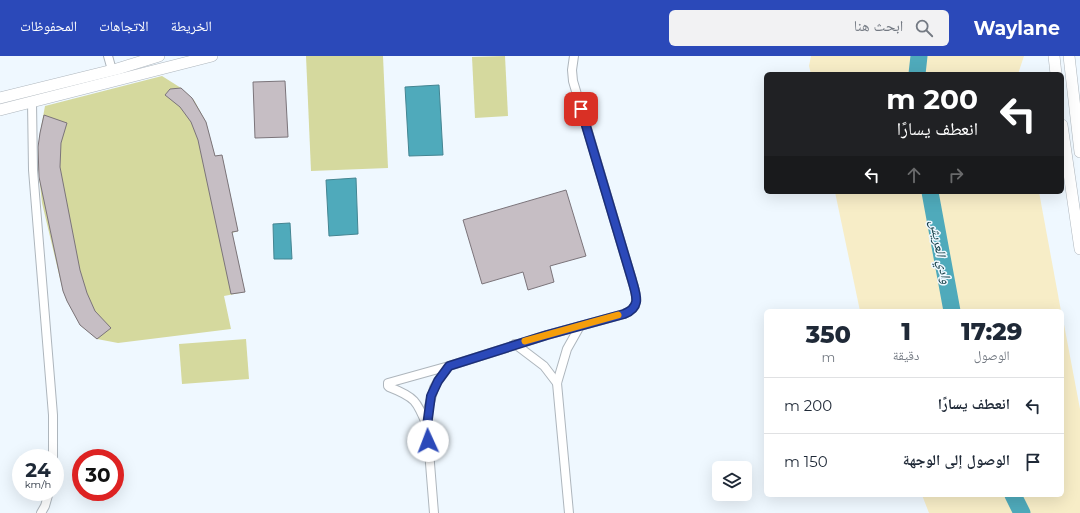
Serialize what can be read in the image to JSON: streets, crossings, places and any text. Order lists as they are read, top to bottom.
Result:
{
  "water": ["وادي العريش"],
  "page": {
    "header": "Waylane",
    "search": "ابحث هنا",
    "nav": ["الخريطة", "الاتجاهات", "المحفوظات"],
    "turn": ["200 m", "انعطف يسارًا"],
    "eta": [
      "17:29",
      "الوصول",
      "1",
      "دقيقة",
      "350",
      "m"
    ],
    "list": [
      {
        "name": "انعطف يسارًا",
        "value": "200 m"
      },
      {
        "name": "الوصول إلى الوجهة",
        "value": "150 m"
      }
    ],
    "speed": "24 km/h",
    "limit": "30"
  }
}
